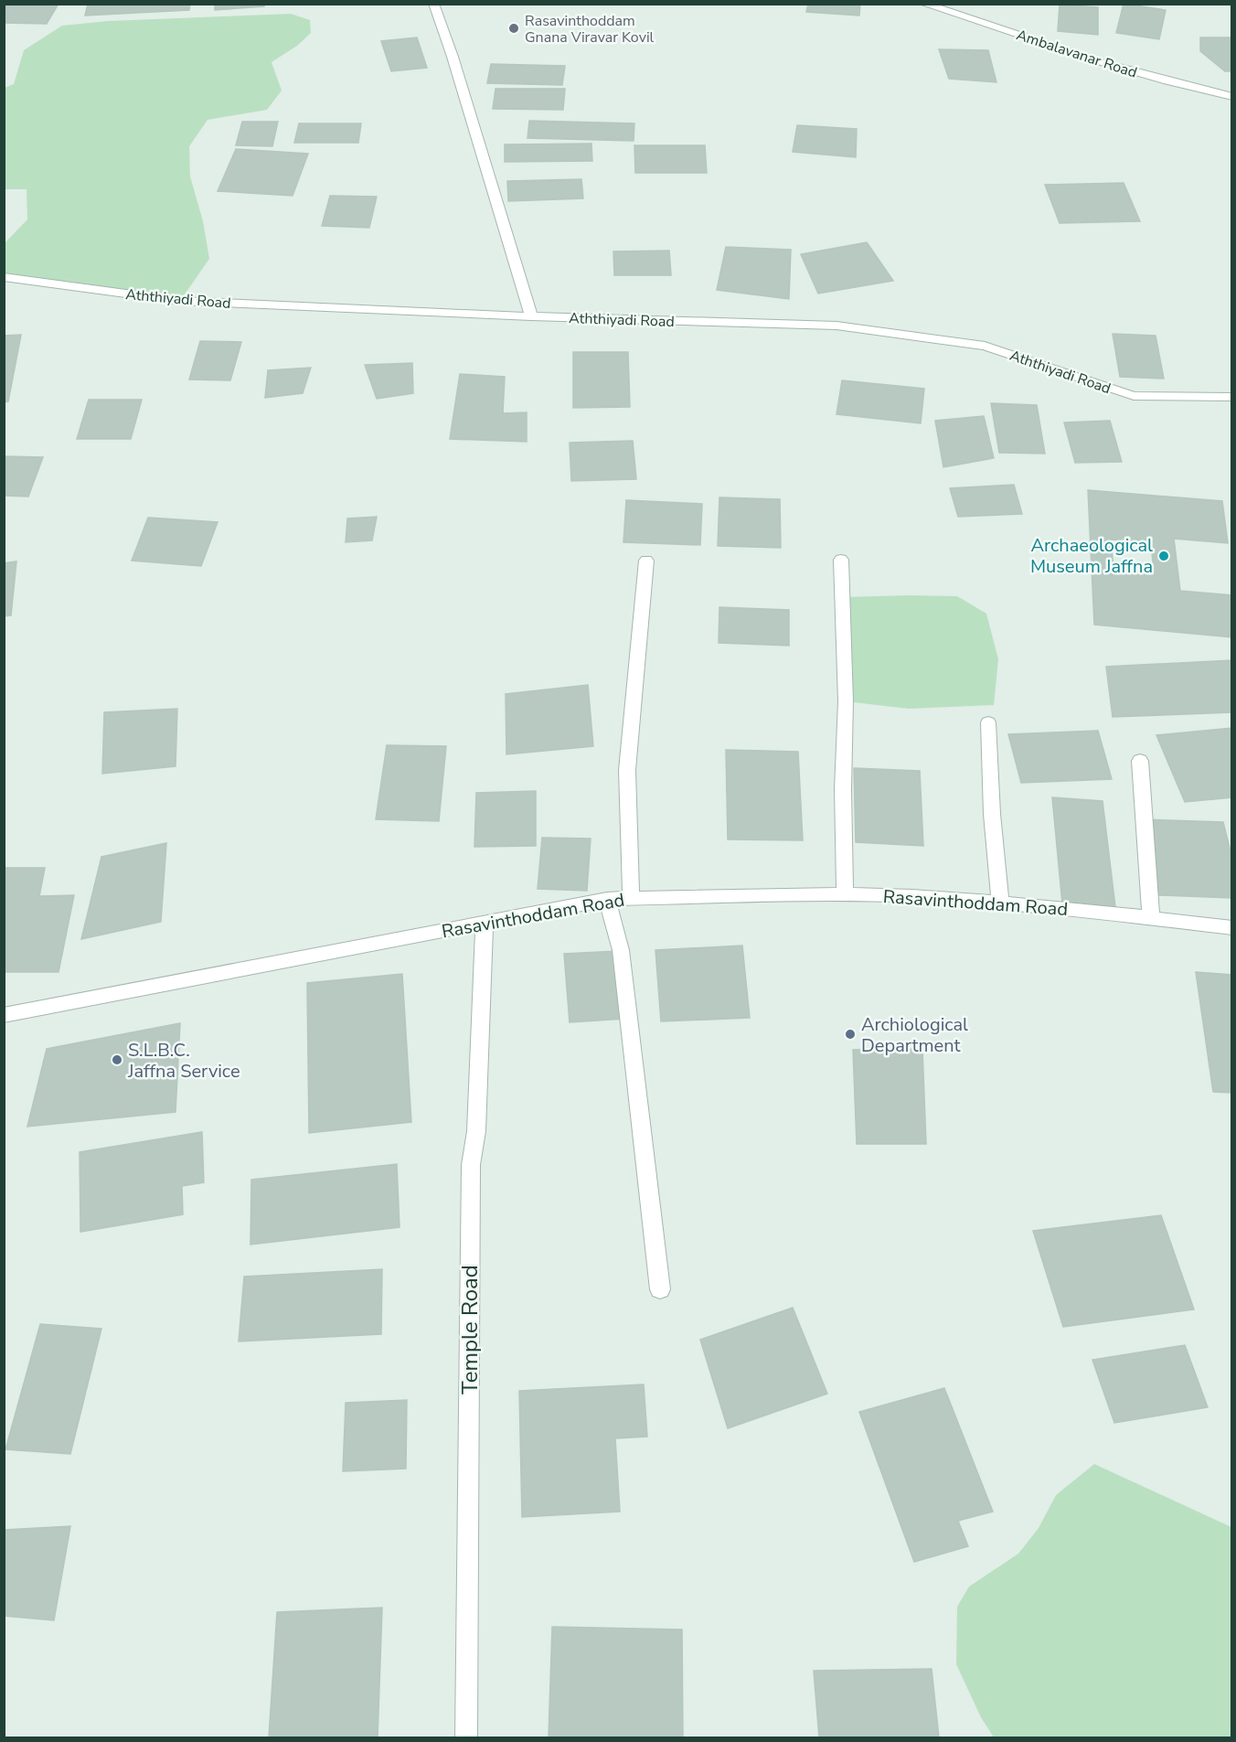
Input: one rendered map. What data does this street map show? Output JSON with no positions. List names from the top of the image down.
{
  "streets": {
    "street": [
      "Ambalavanar Road",
      "Aththiyadi Road",
      "Rasavinthoddam Road",
      "Temple Road"
    ]
  },
  "crossings": [
    ["Rasavinthoddam Road", "Temple Road"]
  ],
  "places": [
    "Rasavinthoddam Gnana Viravar Kovil",
    "Archaeological Museum Jaffna",
    "Archiological Department",
    "S.L.B.C. Jaffna Service"
  ]
}
